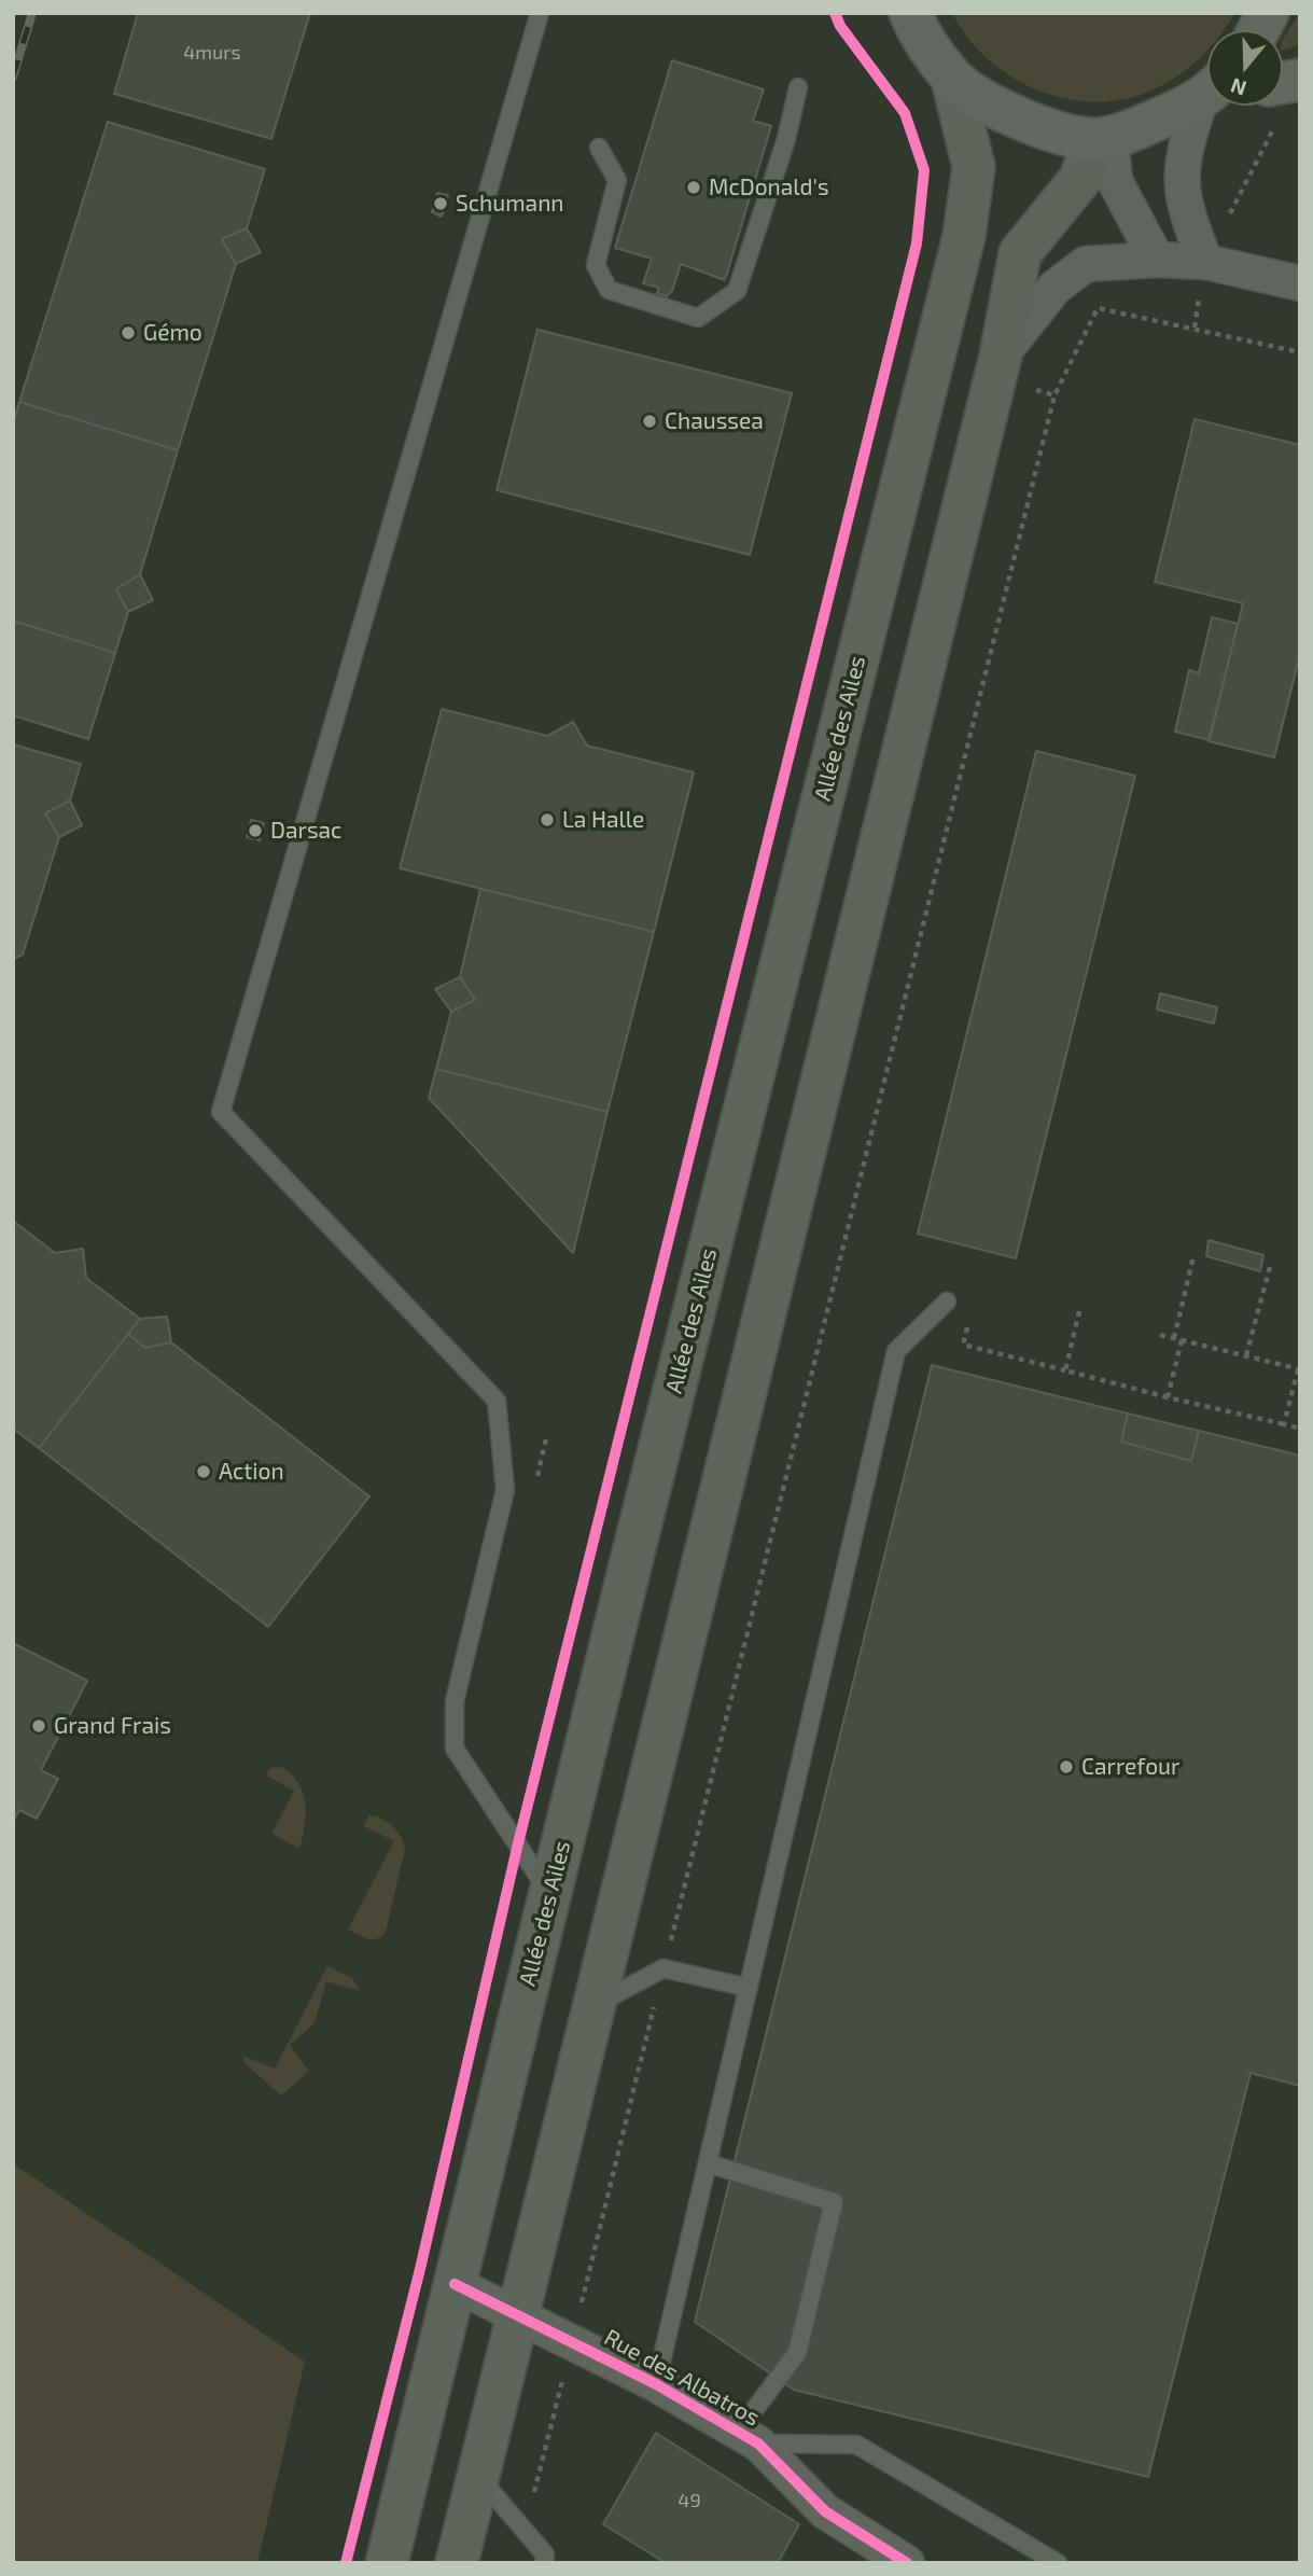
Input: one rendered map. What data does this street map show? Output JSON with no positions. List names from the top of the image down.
{
  "streets": {
    "main road": ["Allée des Ailes"],
    "street": ["Rue des Albatros"]
  },
  "crossings": [
    ["Allée des Ailes", "Rue des Albatros"]
  ],
  "places": [
    "McDonald's",
    "Schumann",
    "Gémo",
    "Chaussea",
    "La Halle",
    "Darsac",
    "Action",
    "Grand Frais",
    "Carrefour"
  ],
  "house_numbers": ["4murs", "49"],
  "north": "bottom"
}
